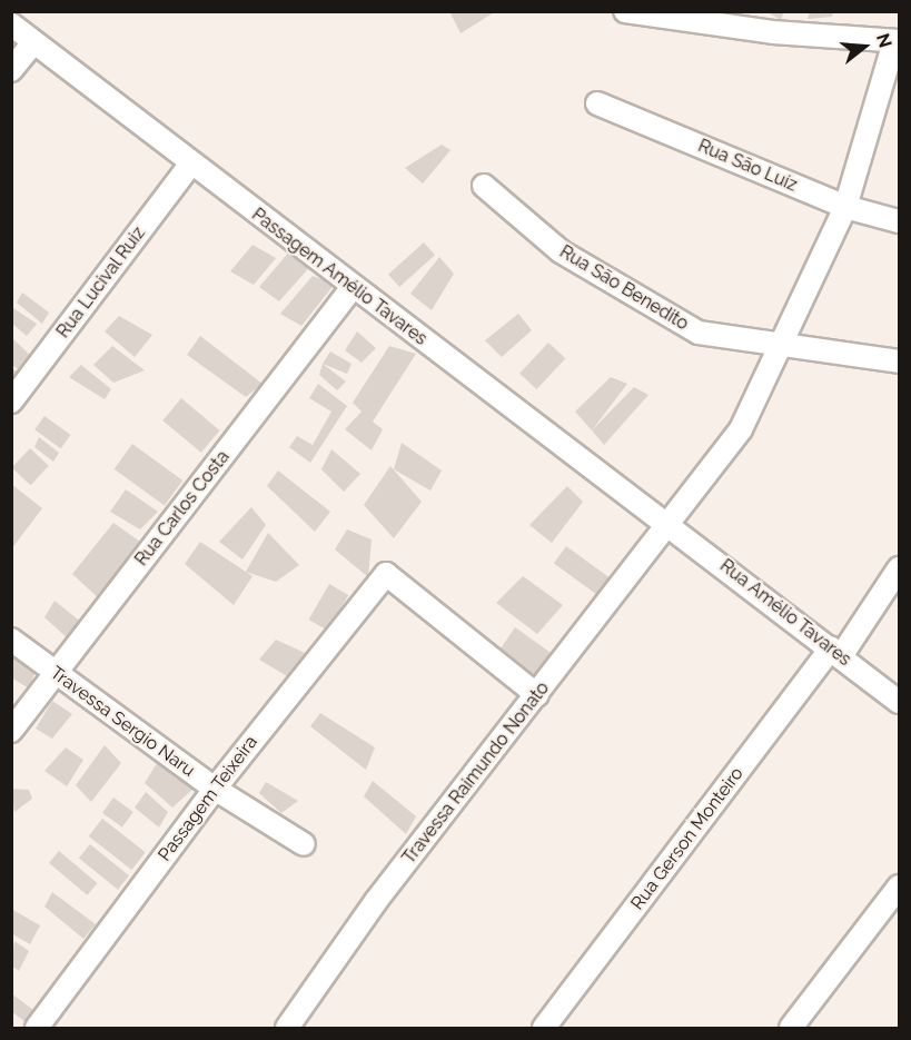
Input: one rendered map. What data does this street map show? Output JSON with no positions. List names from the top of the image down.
{
  "streets": {
    "street": [
      "Rua São Luíz",
      "Passagem Amélio Tavares",
      "Rua Lucival Ruiz",
      "Rua São Benedito",
      "Rua Carlos Costa",
      "Rua Amélio Tavares",
      "Travessa Sergio Naru",
      "Travessa Raimundo Nonato",
      "Passagem Teixeira",
      "Rua Gerson Monteiro"
    ]
  },
  "crossings": [
    ["Rua São Luíz", "Travessa Raimundo Nonato"],
    ["Passagem Amélio Tavares", "Rua Lucival Ruiz"],
    ["Passagem Amélio Tavares", "Rua Carlos Costa"],
    ["Passagem Amélio Tavares", "Rua Amélio Tavares"],
    ["Passagem Amélio Tavares", "Travessa Raimundo Nonato"],
    ["Rua São Benedito", "Travessa Raimundo Nonato"],
    ["Rua Carlos Costa", "Travessa Sergio Naru"],
    ["Rua Amélio Tavares", "Travessa Raimundo Nonato"],
    ["Rua Amélio Tavares", "Rua Gerson Monteiro"],
    ["Travessa Sergio Naru", "Passagem Teixeira"],
    ["Travessa Raimundo Nonato", "Passagem Teixeira"]
  ],
  "north": "right"
}
